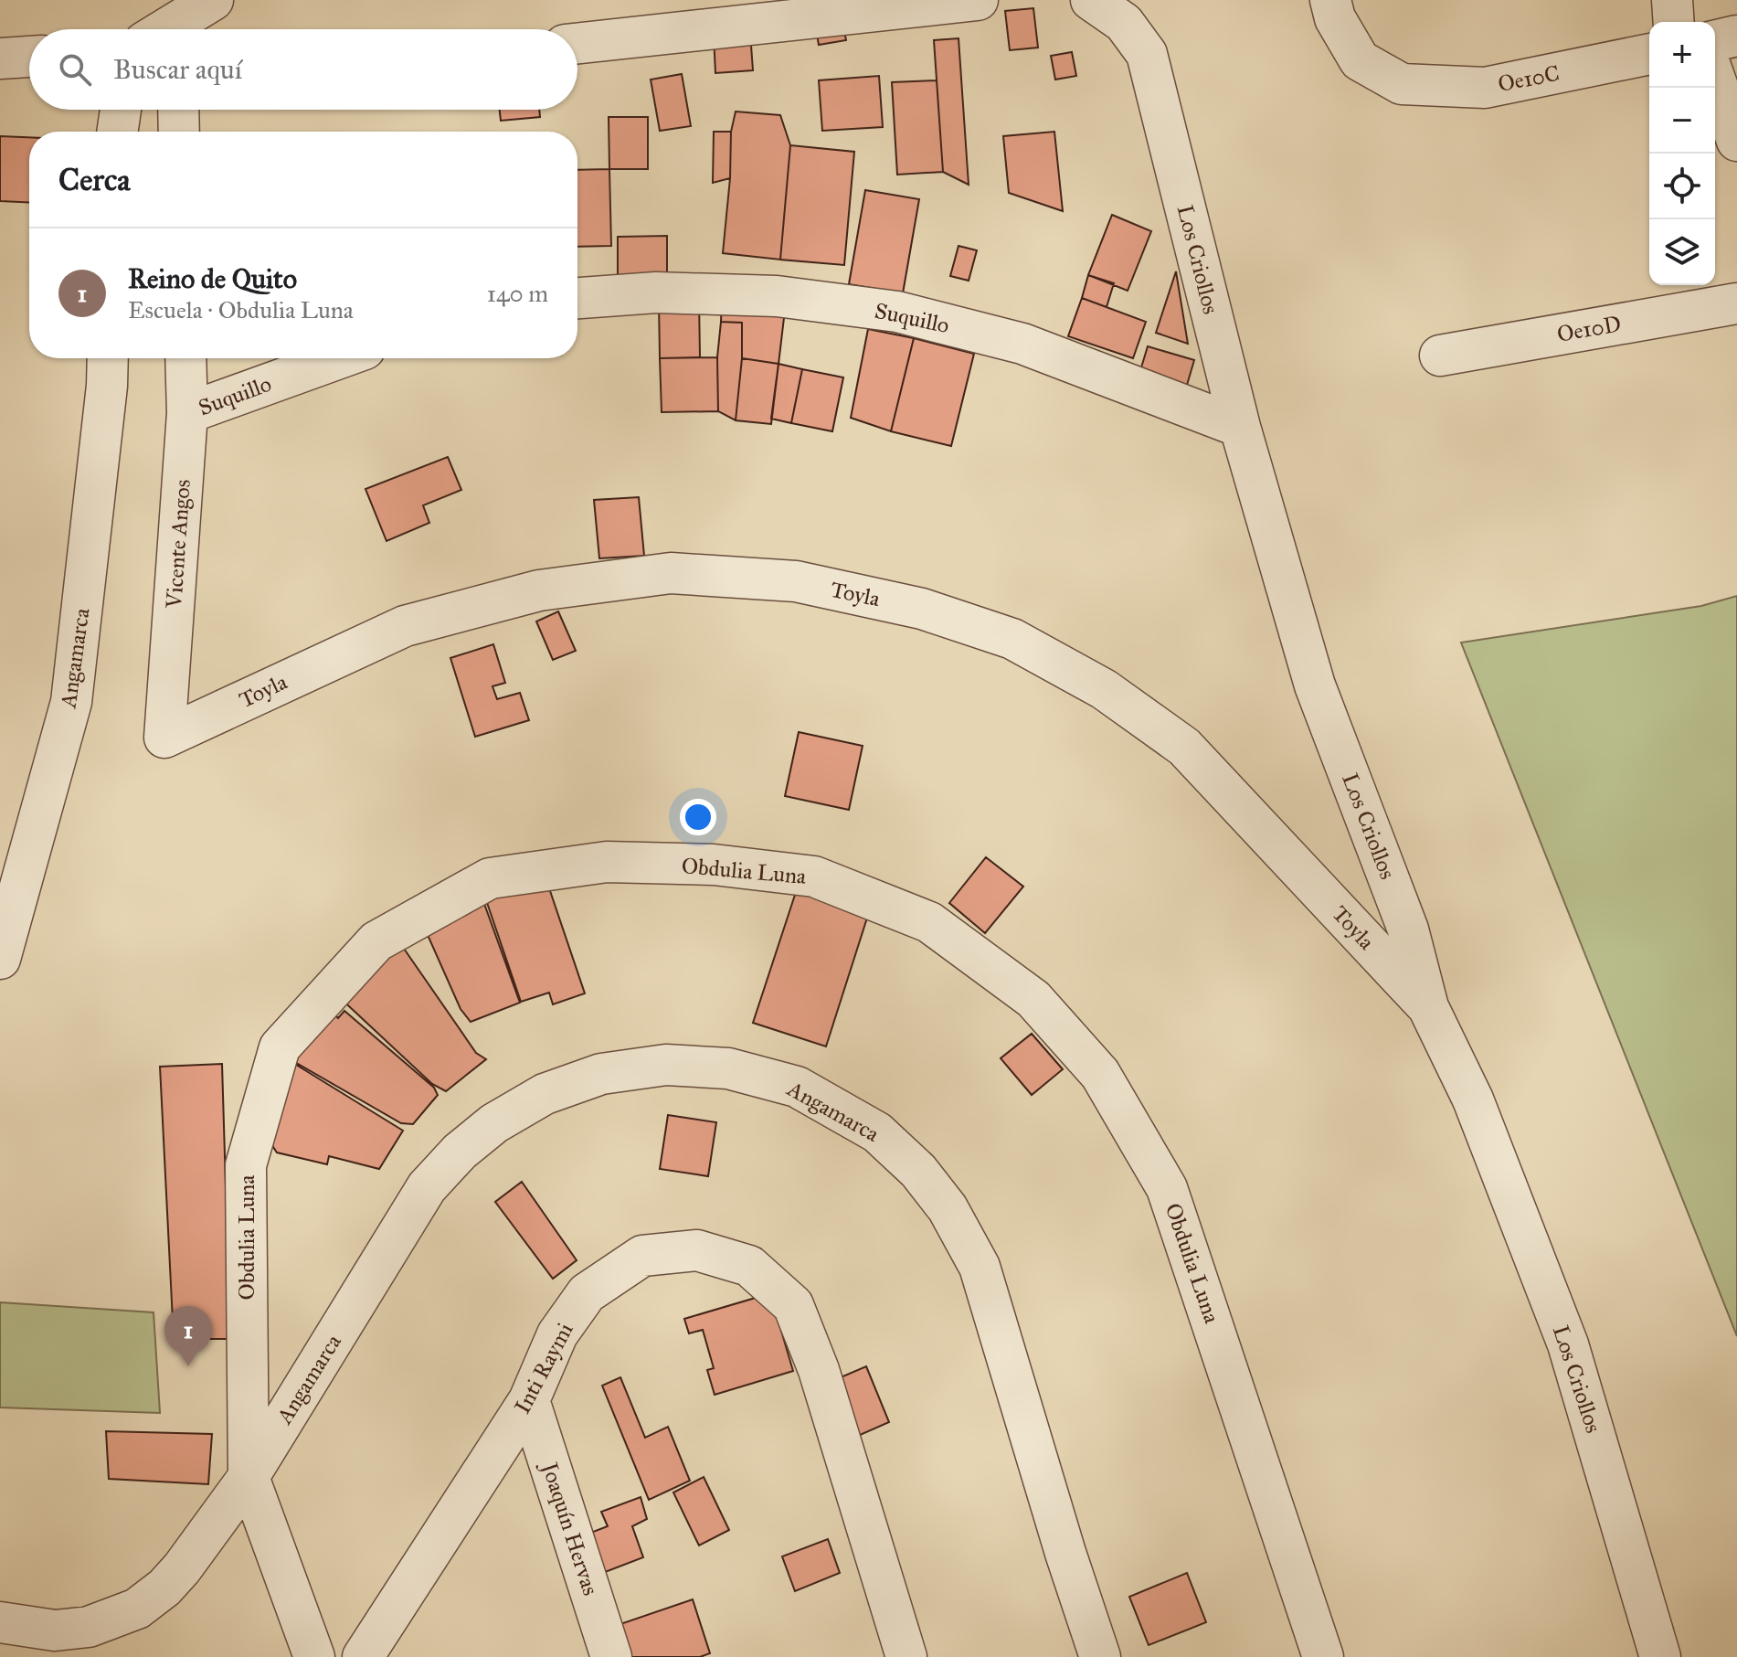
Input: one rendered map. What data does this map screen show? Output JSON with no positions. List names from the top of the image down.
{
  "streets": {
    "street": [
      "Oe10C",
      "Los Criollos",
      "Suquillo",
      "Oe10D",
      "Vicente Angos",
      "Toyla",
      "Angamarca",
      "Obdulia Luna",
      "Inti Raymi",
      "Joaquín Hervas"
    ]
  },
  "crossings": [
    ["Los Criollos", "Suquillo"],
    ["Los Criollos", "Toyla"],
    ["Suquillo", "Vicente Angos"],
    ["Vicente Angos", "Toyla"],
    ["Angamarca", "Obdulia Luna"],
    ["Inti Raymi", "Joaquín Hervas"]
  ],
  "page": {
    "map_buttons": ["+", "−"],
    "search": "Buscar aquí",
    "heading": "Cerca",
    "list": [
      {
        "mark": "1",
        "name": "Reino de Quito",
        "note": "Escuela · Obdulia Luna",
        "value": "140 m"
      }
    ],
    "pins": "1"
  }
}
